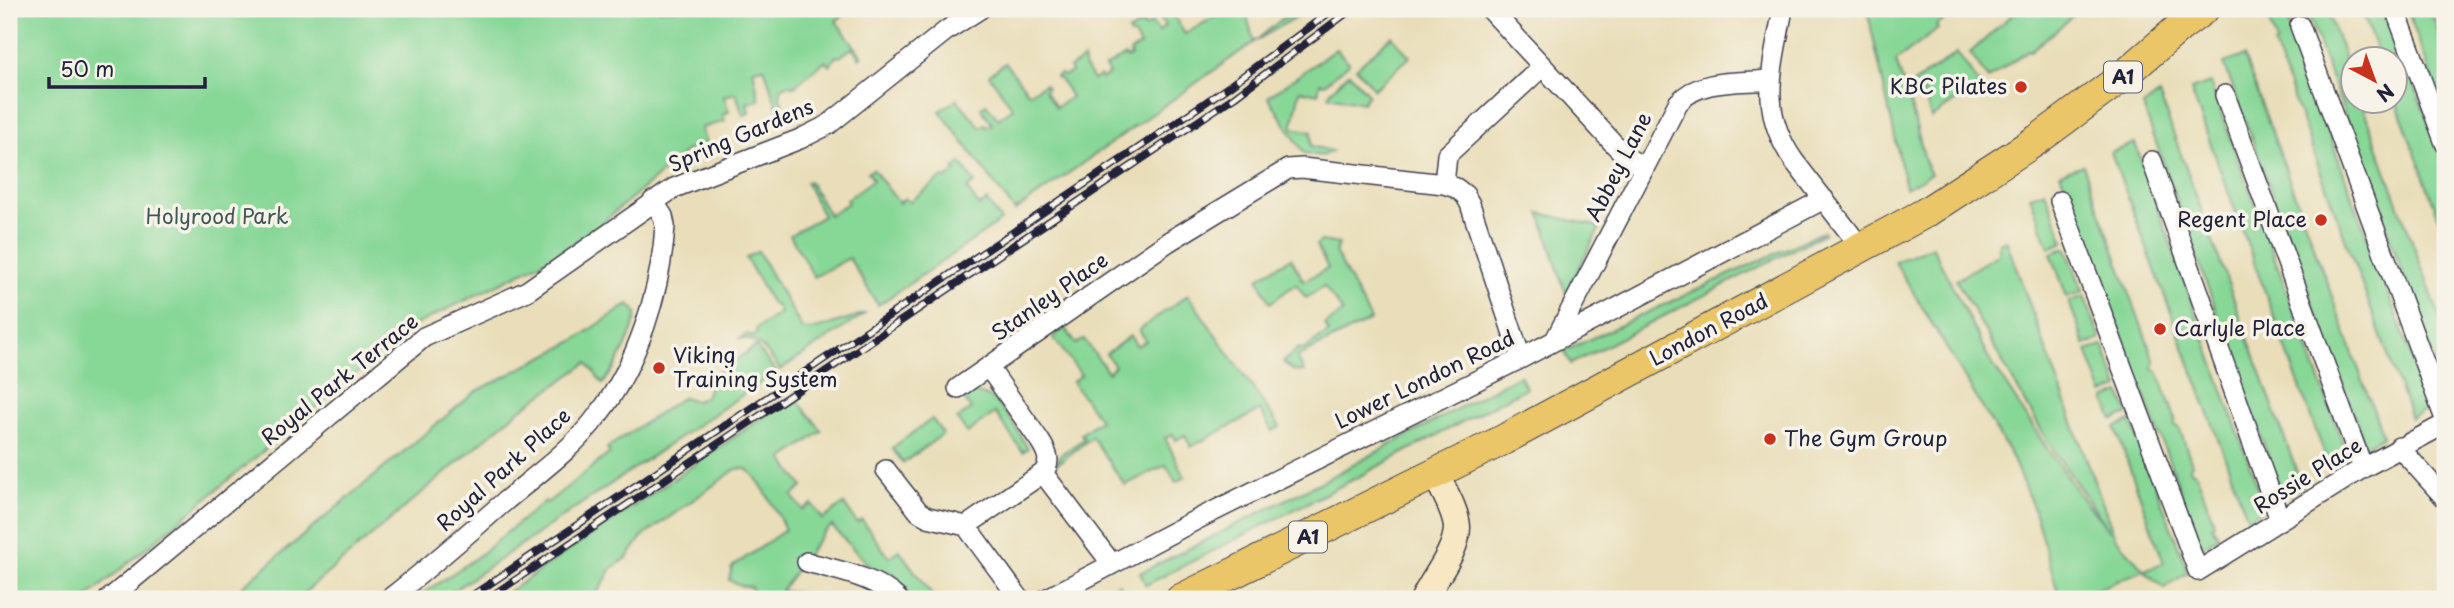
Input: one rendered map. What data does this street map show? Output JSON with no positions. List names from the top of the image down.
{
  "streets": {
    "main road": ["A1", "London Road"],
    "street": [
      "Spring Gardens",
      "Abbey Lane",
      "Stanley Place",
      "Royal Park Terrace",
      "Lower London Road",
      "Royal Park Place",
      "Rossie Place"
    ]
  },
  "crossings": [
    ["Spring Gardens", "Royal Park Terrace"],
    ["Spring Gardens", "Royal Park Place"],
    ["Abbey Lane", "Lower London Road"],
    ["Royal Park Terrace", "Royal Park Place"]
  ],
  "parks": ["Holyrood Park"],
  "places": [
    "KBC Pilates",
    "Regent Place",
    "Carlyle Place",
    "Viking Training System",
    "The Gym Group"
  ],
  "scale_bar": "50 m",
  "north": "bottom right"
}
